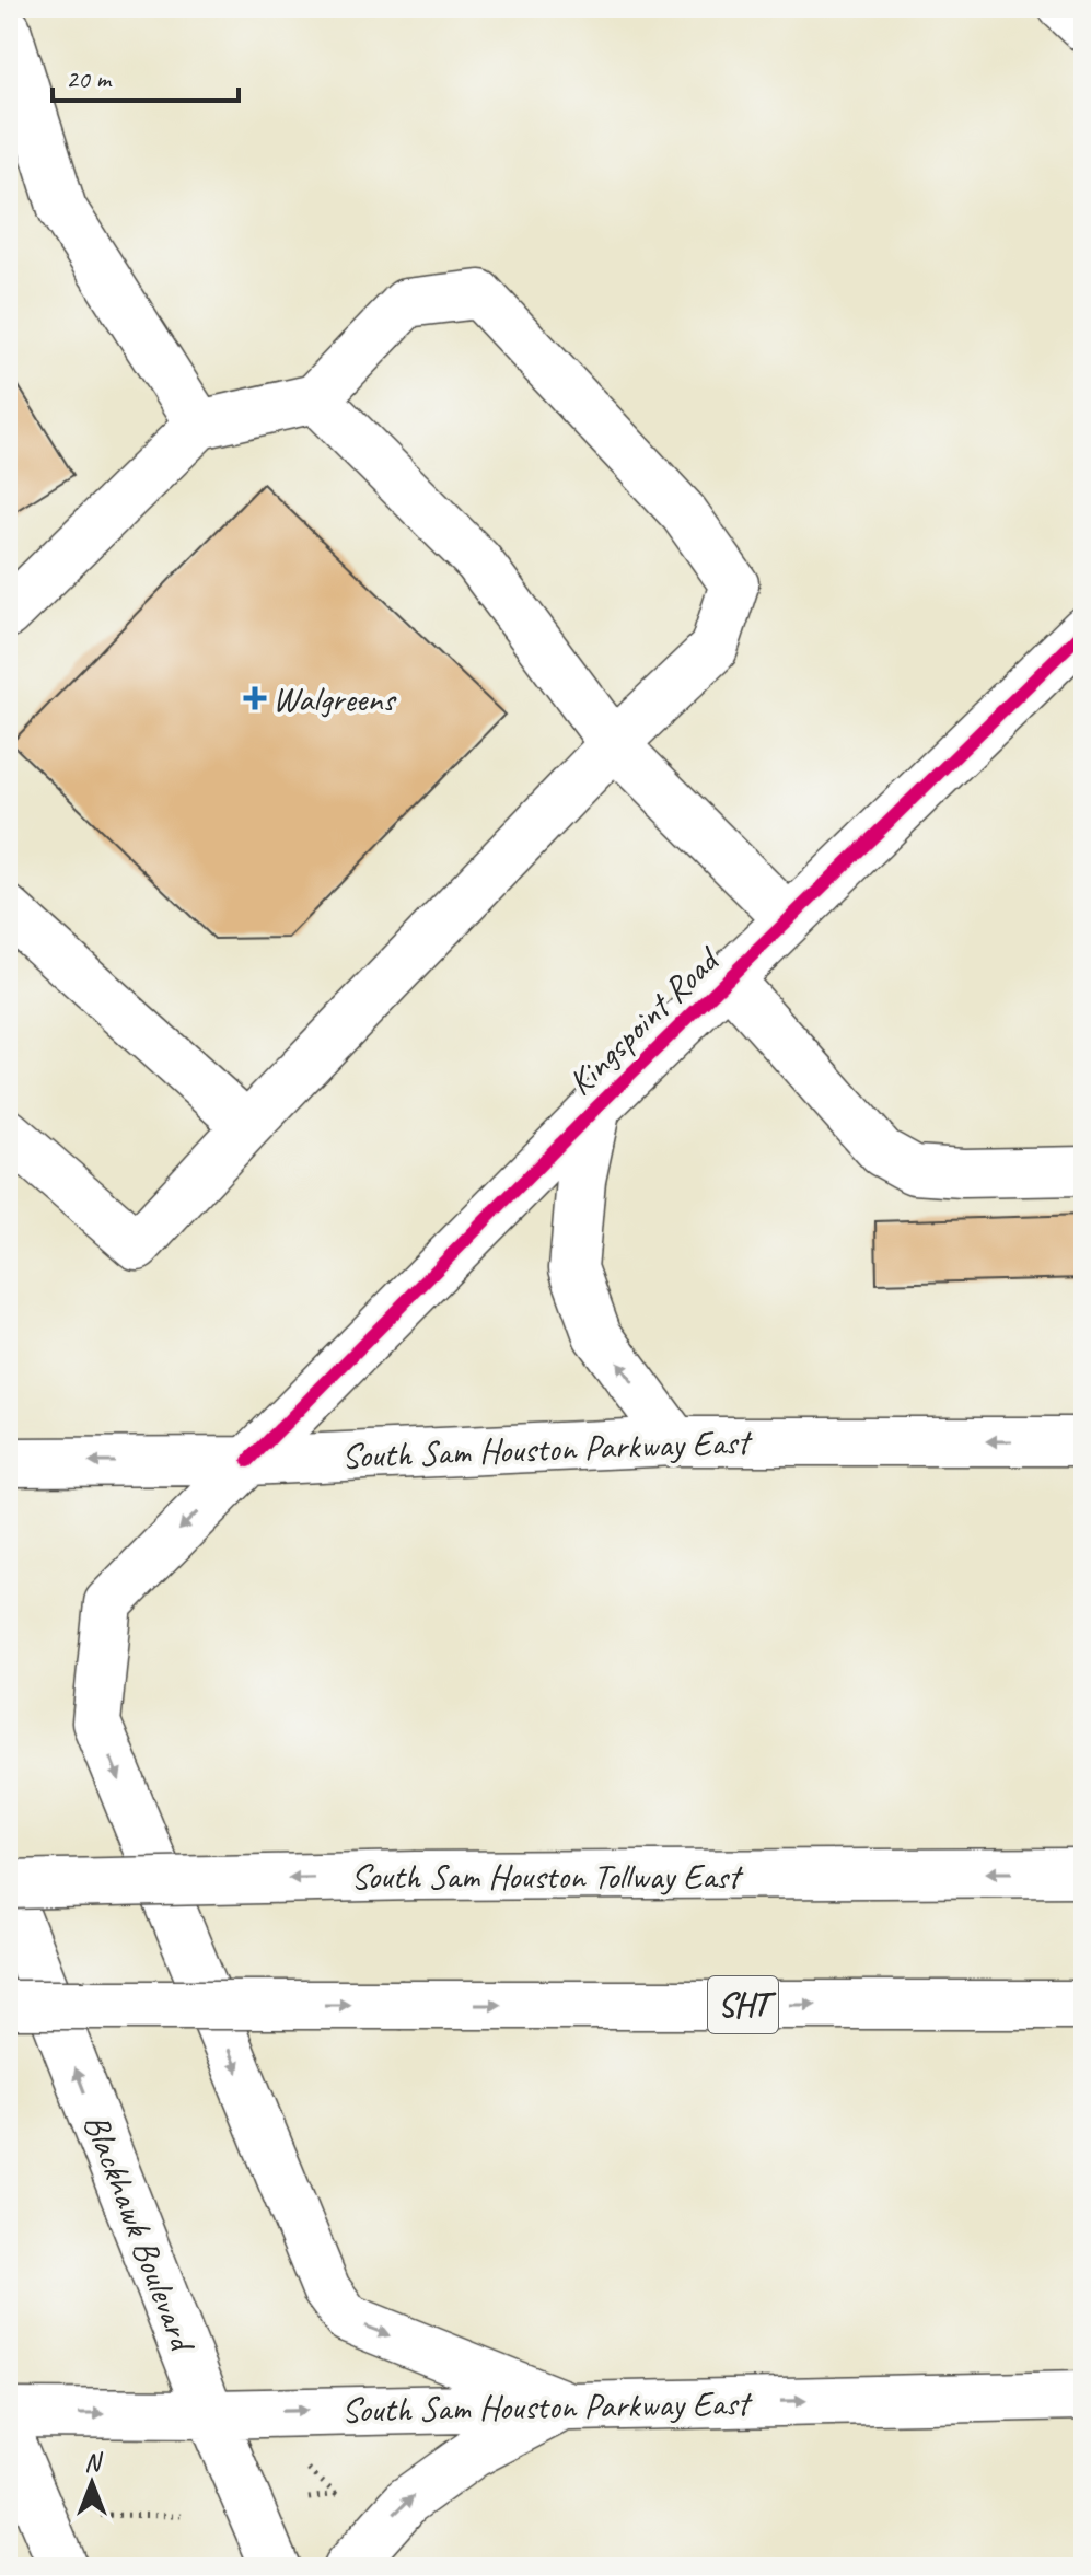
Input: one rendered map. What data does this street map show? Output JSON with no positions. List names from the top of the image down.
{
  "streets": {
    "main road": [
      "Kingspoint Road",
      "South Sam Houston Parkway East",
      "South Sam Houston Tollway East",
      "SHT",
      "Blackhawk Boulevard"
    ]
  },
  "crossings": [
    ["Kingspoint Road", "South Sam Houston Parkway East"],
    ["South Sam Houston Parkway East", "Blackhawk Boulevard"]
  ],
  "one_way": ["Kingspoint Road", "Blackhawk Boulevard"],
  "places": {
    "health": ["Walgreens"]
  },
  "scale_bar": "20 m",
  "north": "top"
}
